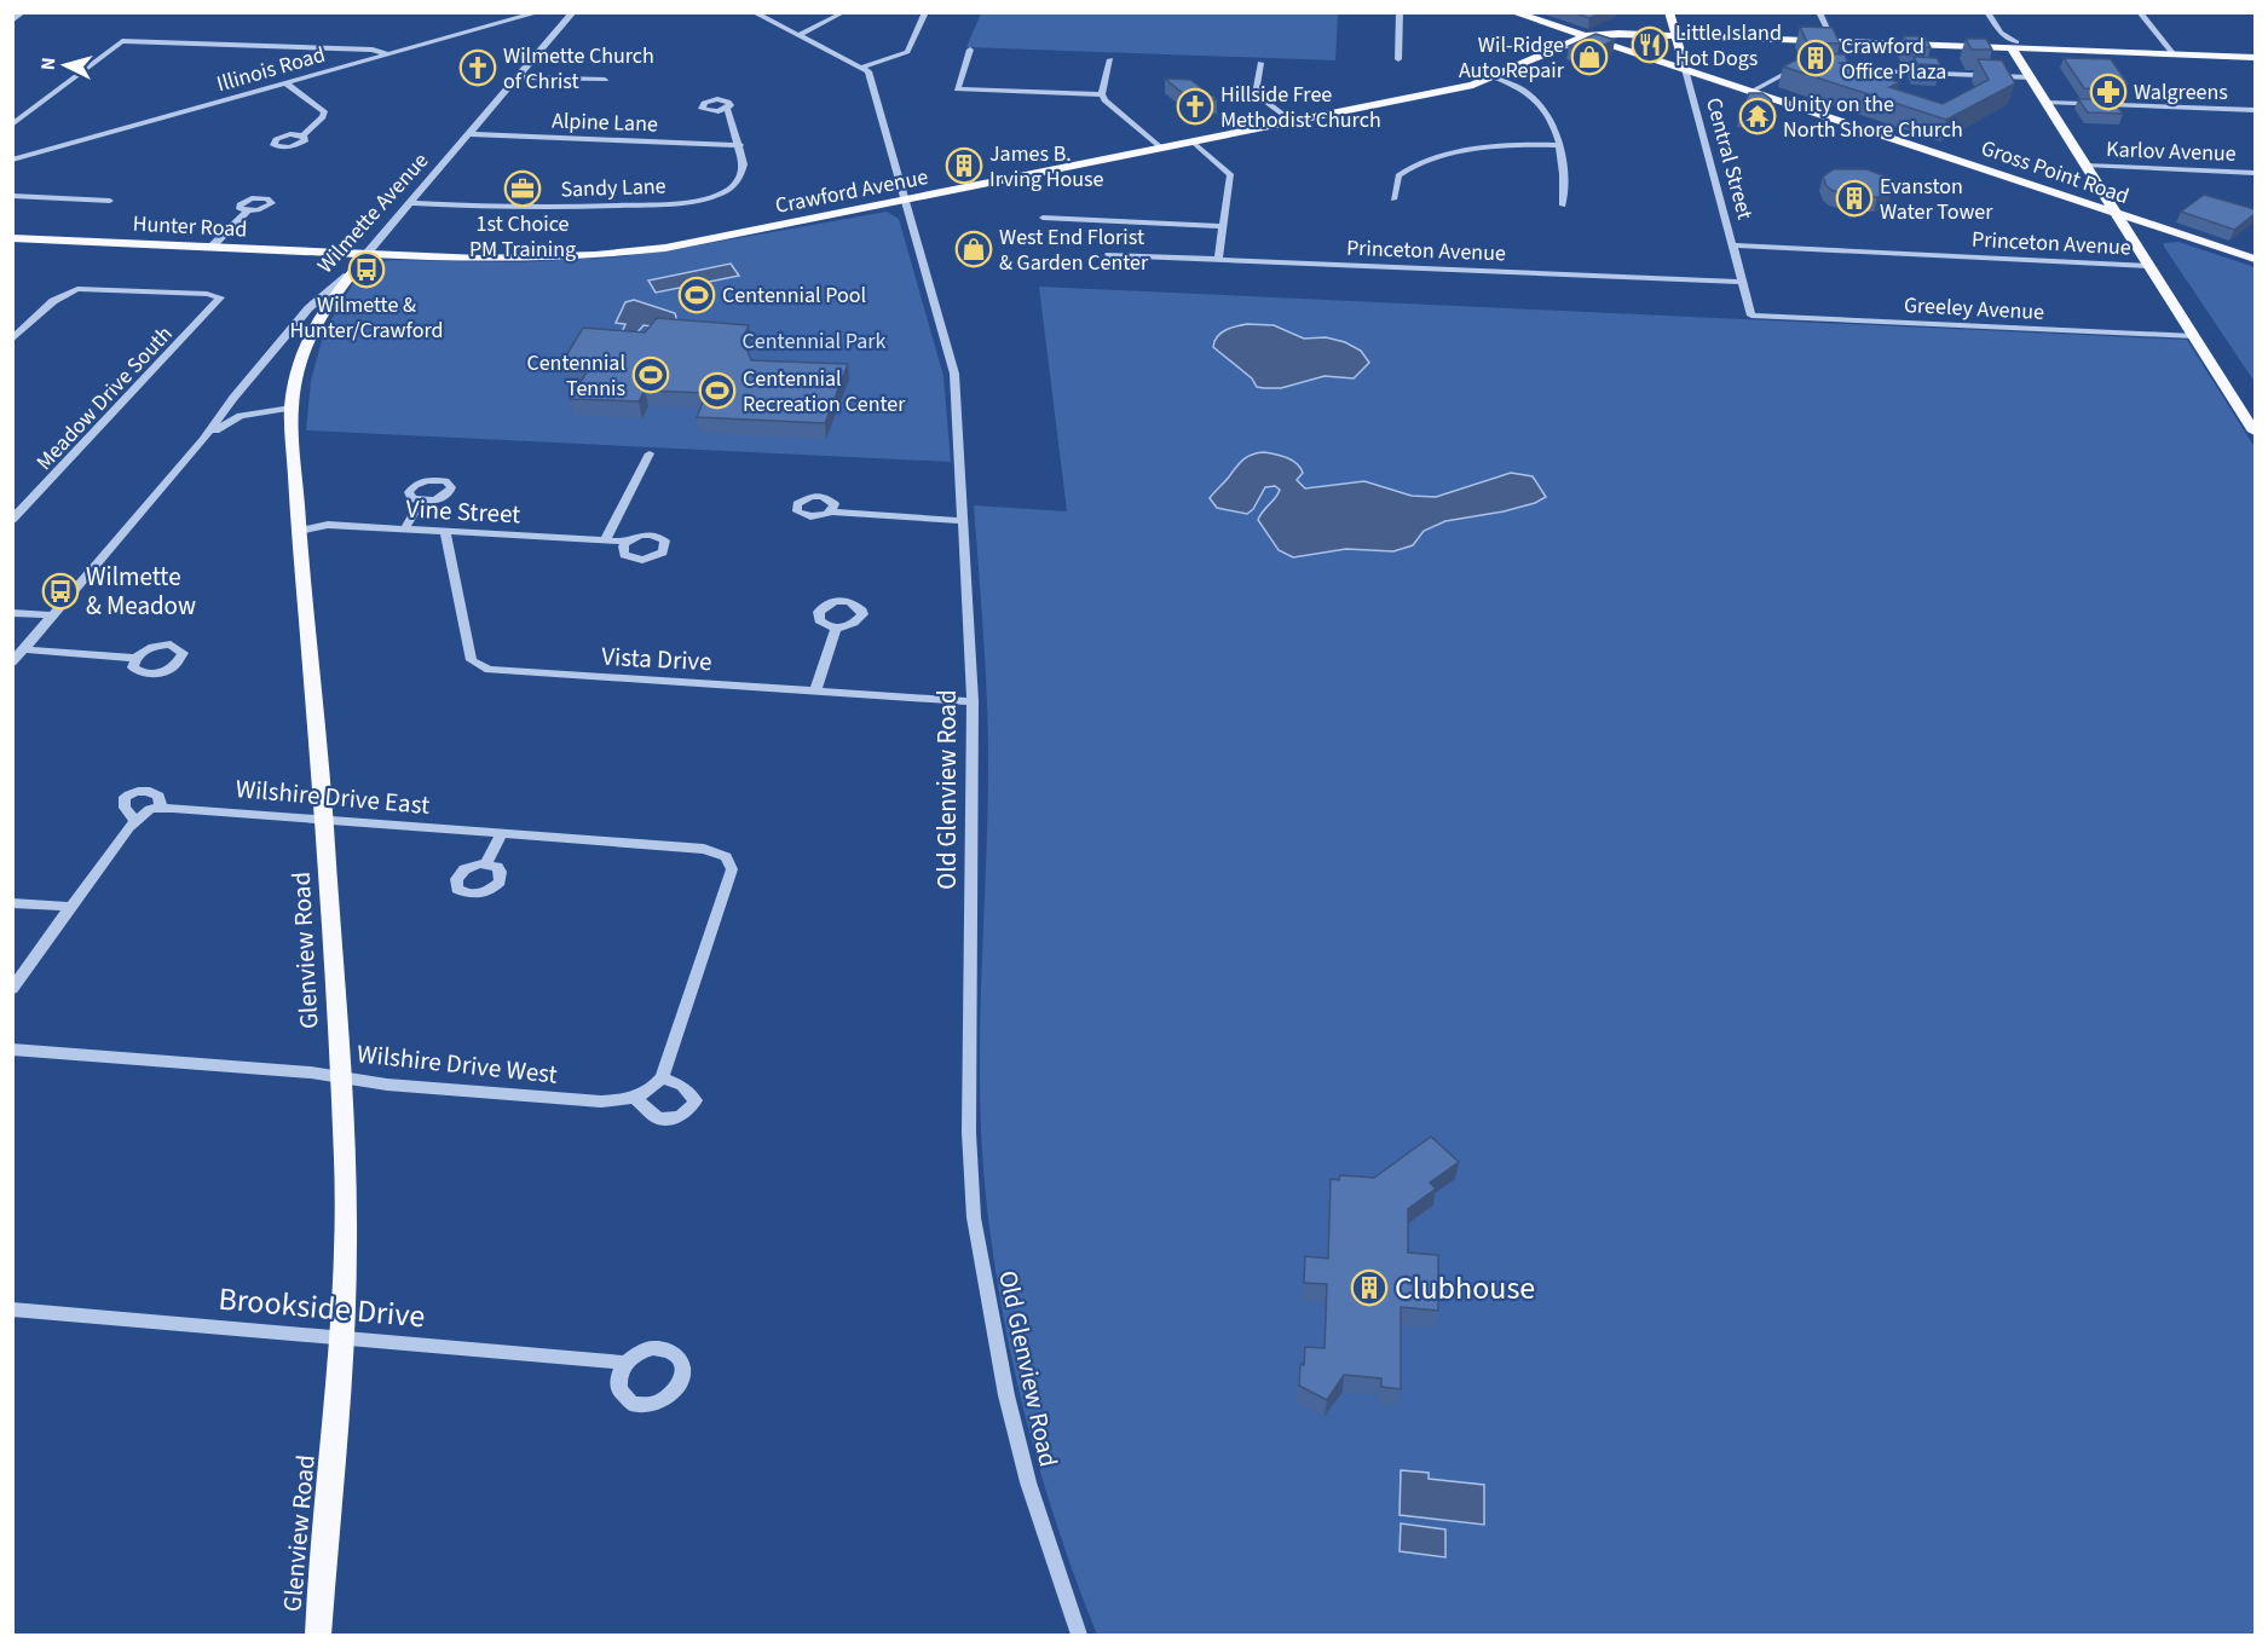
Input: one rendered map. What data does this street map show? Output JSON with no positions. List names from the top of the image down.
{
  "streets": {
    "main road": [
      "Central Street",
      "Gross Point Road",
      "Crawford Avenue",
      "Wilmette Avenue",
      "Hunter Road",
      "Glenview Road"
    ],
    "street": [
      "Illinois Road",
      "Alpine Lane",
      "Karlov Avenue",
      "Sandy Lane",
      "Princeton Avenue",
      "Greeley Avenue",
      "Meadow Drive South",
      "Vine Street",
      "Vista Drive",
      "Old Glenview Road",
      "Wilshire Drive East",
      "Wilshire Drive West",
      "Brookside Drive"
    ]
  },
  "crossings": [
    ["Alpine Lane", "Sandy Lane"],
    ["Alpine Lane", "Wilmette Avenue"],
    ["Central Street", "Gross Point Road"],
    ["Central Street", "Crawford Avenue"],
    ["Central Street", "Princeton Avenue"],
    ["Central Street", "Greeley Avenue"],
    ["Gross Point Road", "Crawford Avenue"],
    ["Sandy Lane", "Wilmette Avenue"],
    ["Crawford Avenue", "Wilmette Avenue"],
    ["Crawford Avenue", "Hunter Road"],
    ["Crawford Avenue", "Old Glenview Road"],
    ["Wilmette Avenue", "Hunter Road"],
    ["Wilmette Avenue", "Glenview Road"],
    ["Vine Street", "Vista Drive"],
    ["Vine Street", "Glenview Road"],
    ["Vista Drive", "Old Glenview Road"],
    ["Wilshire Drive East", "Glenview Road"],
    ["Glenview Road", "Wilshire Drive West"],
    ["Glenview Road", "Brookside Drive"]
  ],
  "parks": ["Centennial Park"],
  "places": {
    "restaurant": ["Little Island Hot Dogs"],
    "shop": ["Wil-Ridge Auto Repair", "West End Florist & Garden Center"],
    "building": [
      "Crawford Office Plaza",
      "James B. Irving House",
      "Evanston Water Tower",
      "Clubhouse"
    ],
    "church": ["Wilmette Church of Christ", "Hillside Free Methodist Church"],
    "pharmacy": ["Walgreens"],
    "temple": ["Unity on the North Shore Church"],
    "office": ["1st Choice PM Training"],
    "bus stop": ["Wilmette & Hunter/Crawford", "Wilmette & Meadow"],
    "sports": ["Centennial Pool", "Centennial Tennis", "Centennial Recreation Center"]
  },
  "north": "left"
}
